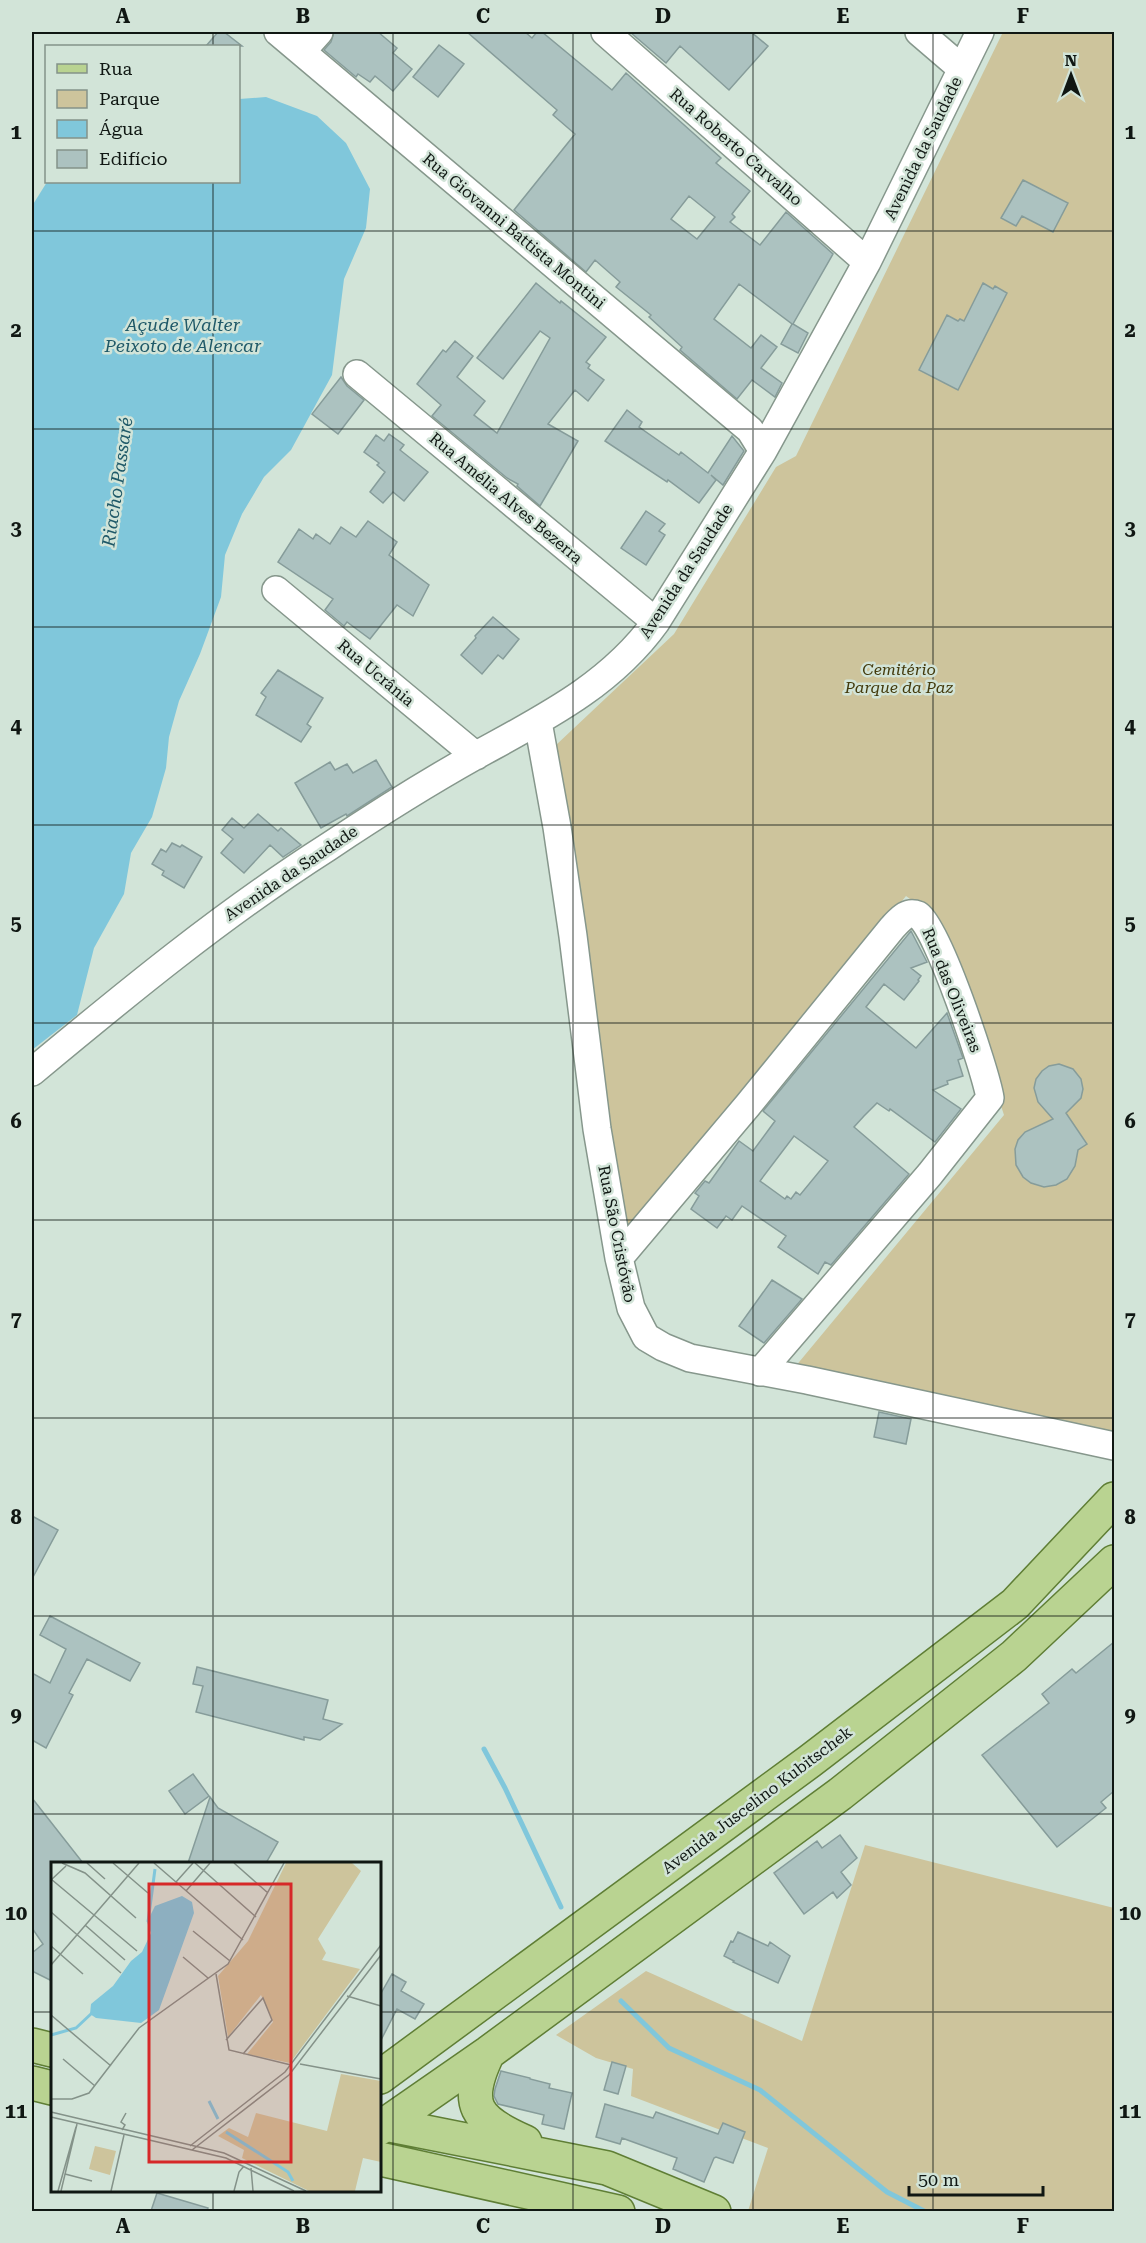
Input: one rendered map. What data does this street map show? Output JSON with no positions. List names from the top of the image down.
{
  "streets": {
    "main road": ["Avenida Juscelino Kubitschek"],
    "street": [
      "Rua Roberto Carvalho",
      "Avenida da Saudade",
      "Rua Giovanni Battista Montini",
      "Rua Amélia Alves Bezerra",
      "Rua Ucrânia",
      "Rua das Oliveiras",
      "Rua São Cristóvão"
    ]
  },
  "crossings": [
    ["Rua Roberto Carvalho", "Avenida da Saudade"],
    ["Avenida da Saudade", "Rua Giovanni Battista Montini"],
    ["Avenida da Saudade", "Rua Amélia Alves Bezerra"],
    ["Avenida da Saudade", "Rua Ucrânia"],
    ["Avenida da Saudade", "Rua São Cristóvão"],
    ["Rua das Oliveiras", "Rua São Cristóvão"]
  ],
  "water": ["Açude Walter Peixoto de Alencar", "Riacho Passaré"],
  "parks": ["Cemitério Parque da Paz"],
  "legend": [
    "Rua",
    "Parque",
    "Água",
    "Edifício"
  ],
  "scale_bar": "50 m",
  "north": "top",
  "grid": {
    "columns": [
      "A",
      "B",
      "C",
      "D",
      "E",
      "F"
    ],
    "rows": [
      "1",
      "2",
      "3",
      "4",
      "5",
      "6",
      "7",
      "8",
      "9",
      "10",
      "11"
    ]
  }
}
